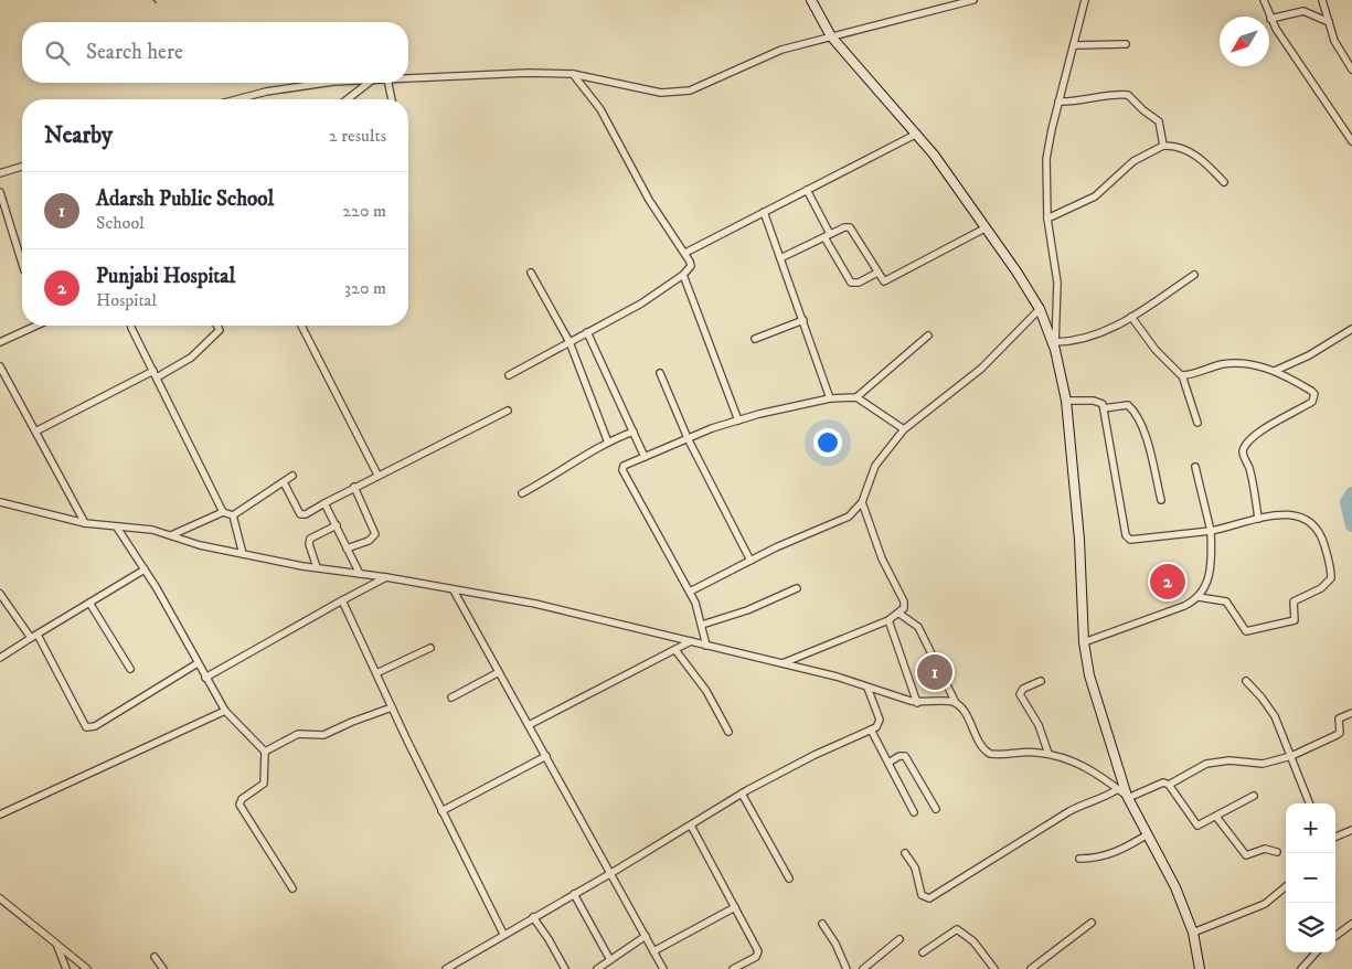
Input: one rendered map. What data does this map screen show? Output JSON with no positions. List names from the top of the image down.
{
  "north": "bottom left",
  "page": {
    "search": "Search here",
    "heading": ["Nearby", "2 results"],
    "list": [
      {
        "mark": "1",
        "name": "Adarsh Public School",
        "note": "School",
        "value": "220 m"
      },
      {
        "mark": "2",
        "name": "Punjabi Hospital",
        "note": "Hospital",
        "value": "320 m"
      }
    ],
    "pins": ["2", "1"],
    "map_buttons": ["+", "−"]
  }
}
